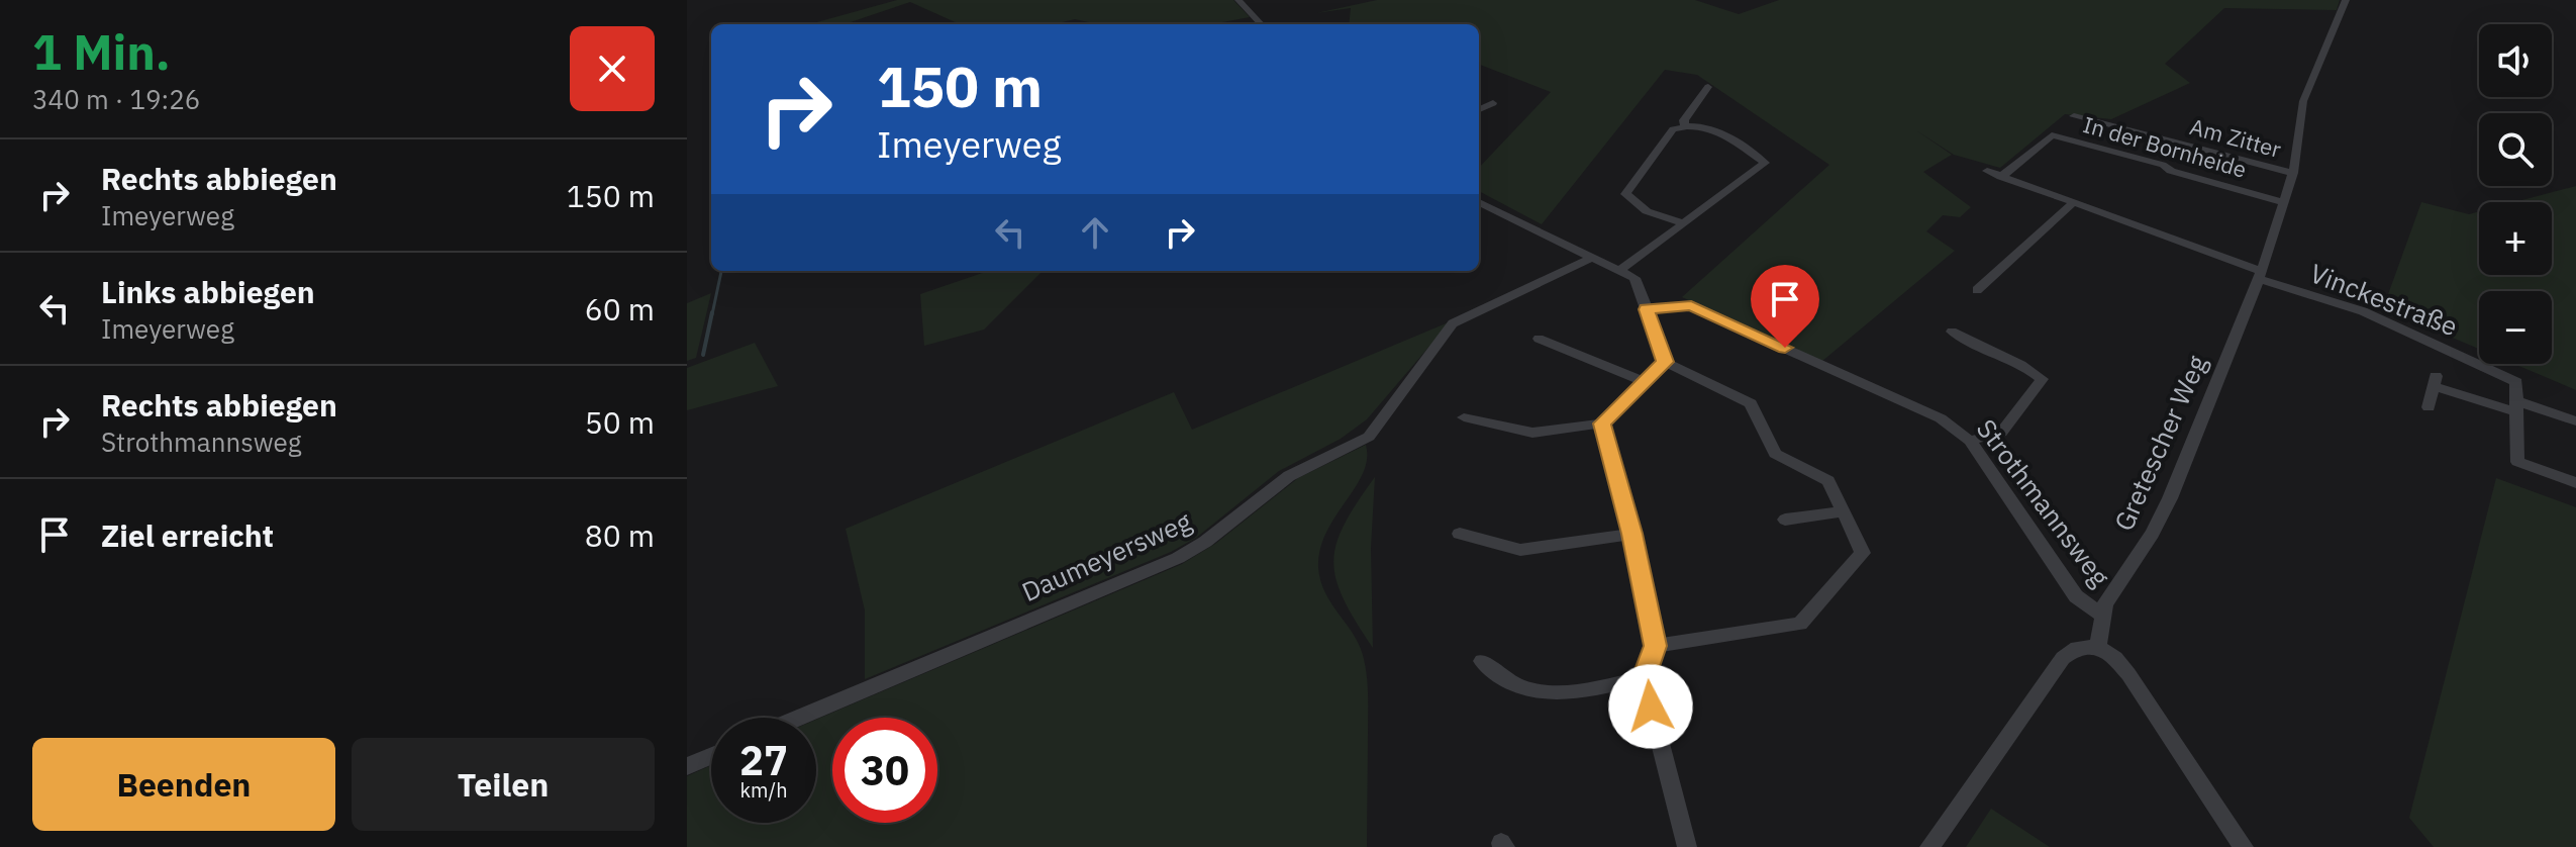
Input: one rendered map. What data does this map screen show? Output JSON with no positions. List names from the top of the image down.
{
  "streets": {
    "street": [
      "Am Zitter",
      "In der Bornheide",
      "Vinckestraße",
      "Gretescher Weg",
      "Strothmannsweg",
      "Daumeyersweg"
    ]
  },
  "crossings": [
    ["Am Zitter", "Gretescher Weg"],
    ["In der Bornheide", "Gretescher Weg"],
    ["Vinckestraße", "Gretescher Weg"],
    ["Gretescher Weg", "Strothmannsweg"]
  ],
  "page": {
    "heading": ["1 Min.", "340 m · 19:26"],
    "map_buttons": ["+", "−"],
    "turn": ["150 m", "Imeyerweg"],
    "list": [
      {
        "name": "Rechts abbiegen",
        "note": "Imeyerweg",
        "value": "150 m"
      },
      {
        "name": "Links abbiegen",
        "note": "Imeyerweg",
        "value": "60 m"
      },
      {
        "name": "Rechts abbiegen",
        "note": "Strothmannsweg",
        "value": "50 m"
      },
      {
        "name": "Ziel erreicht",
        "value": "80 m"
      }
    ],
    "speed": "27 km/h",
    "limit": "30",
    "buttons": ["Beenden", "Teilen"]
  }
}
